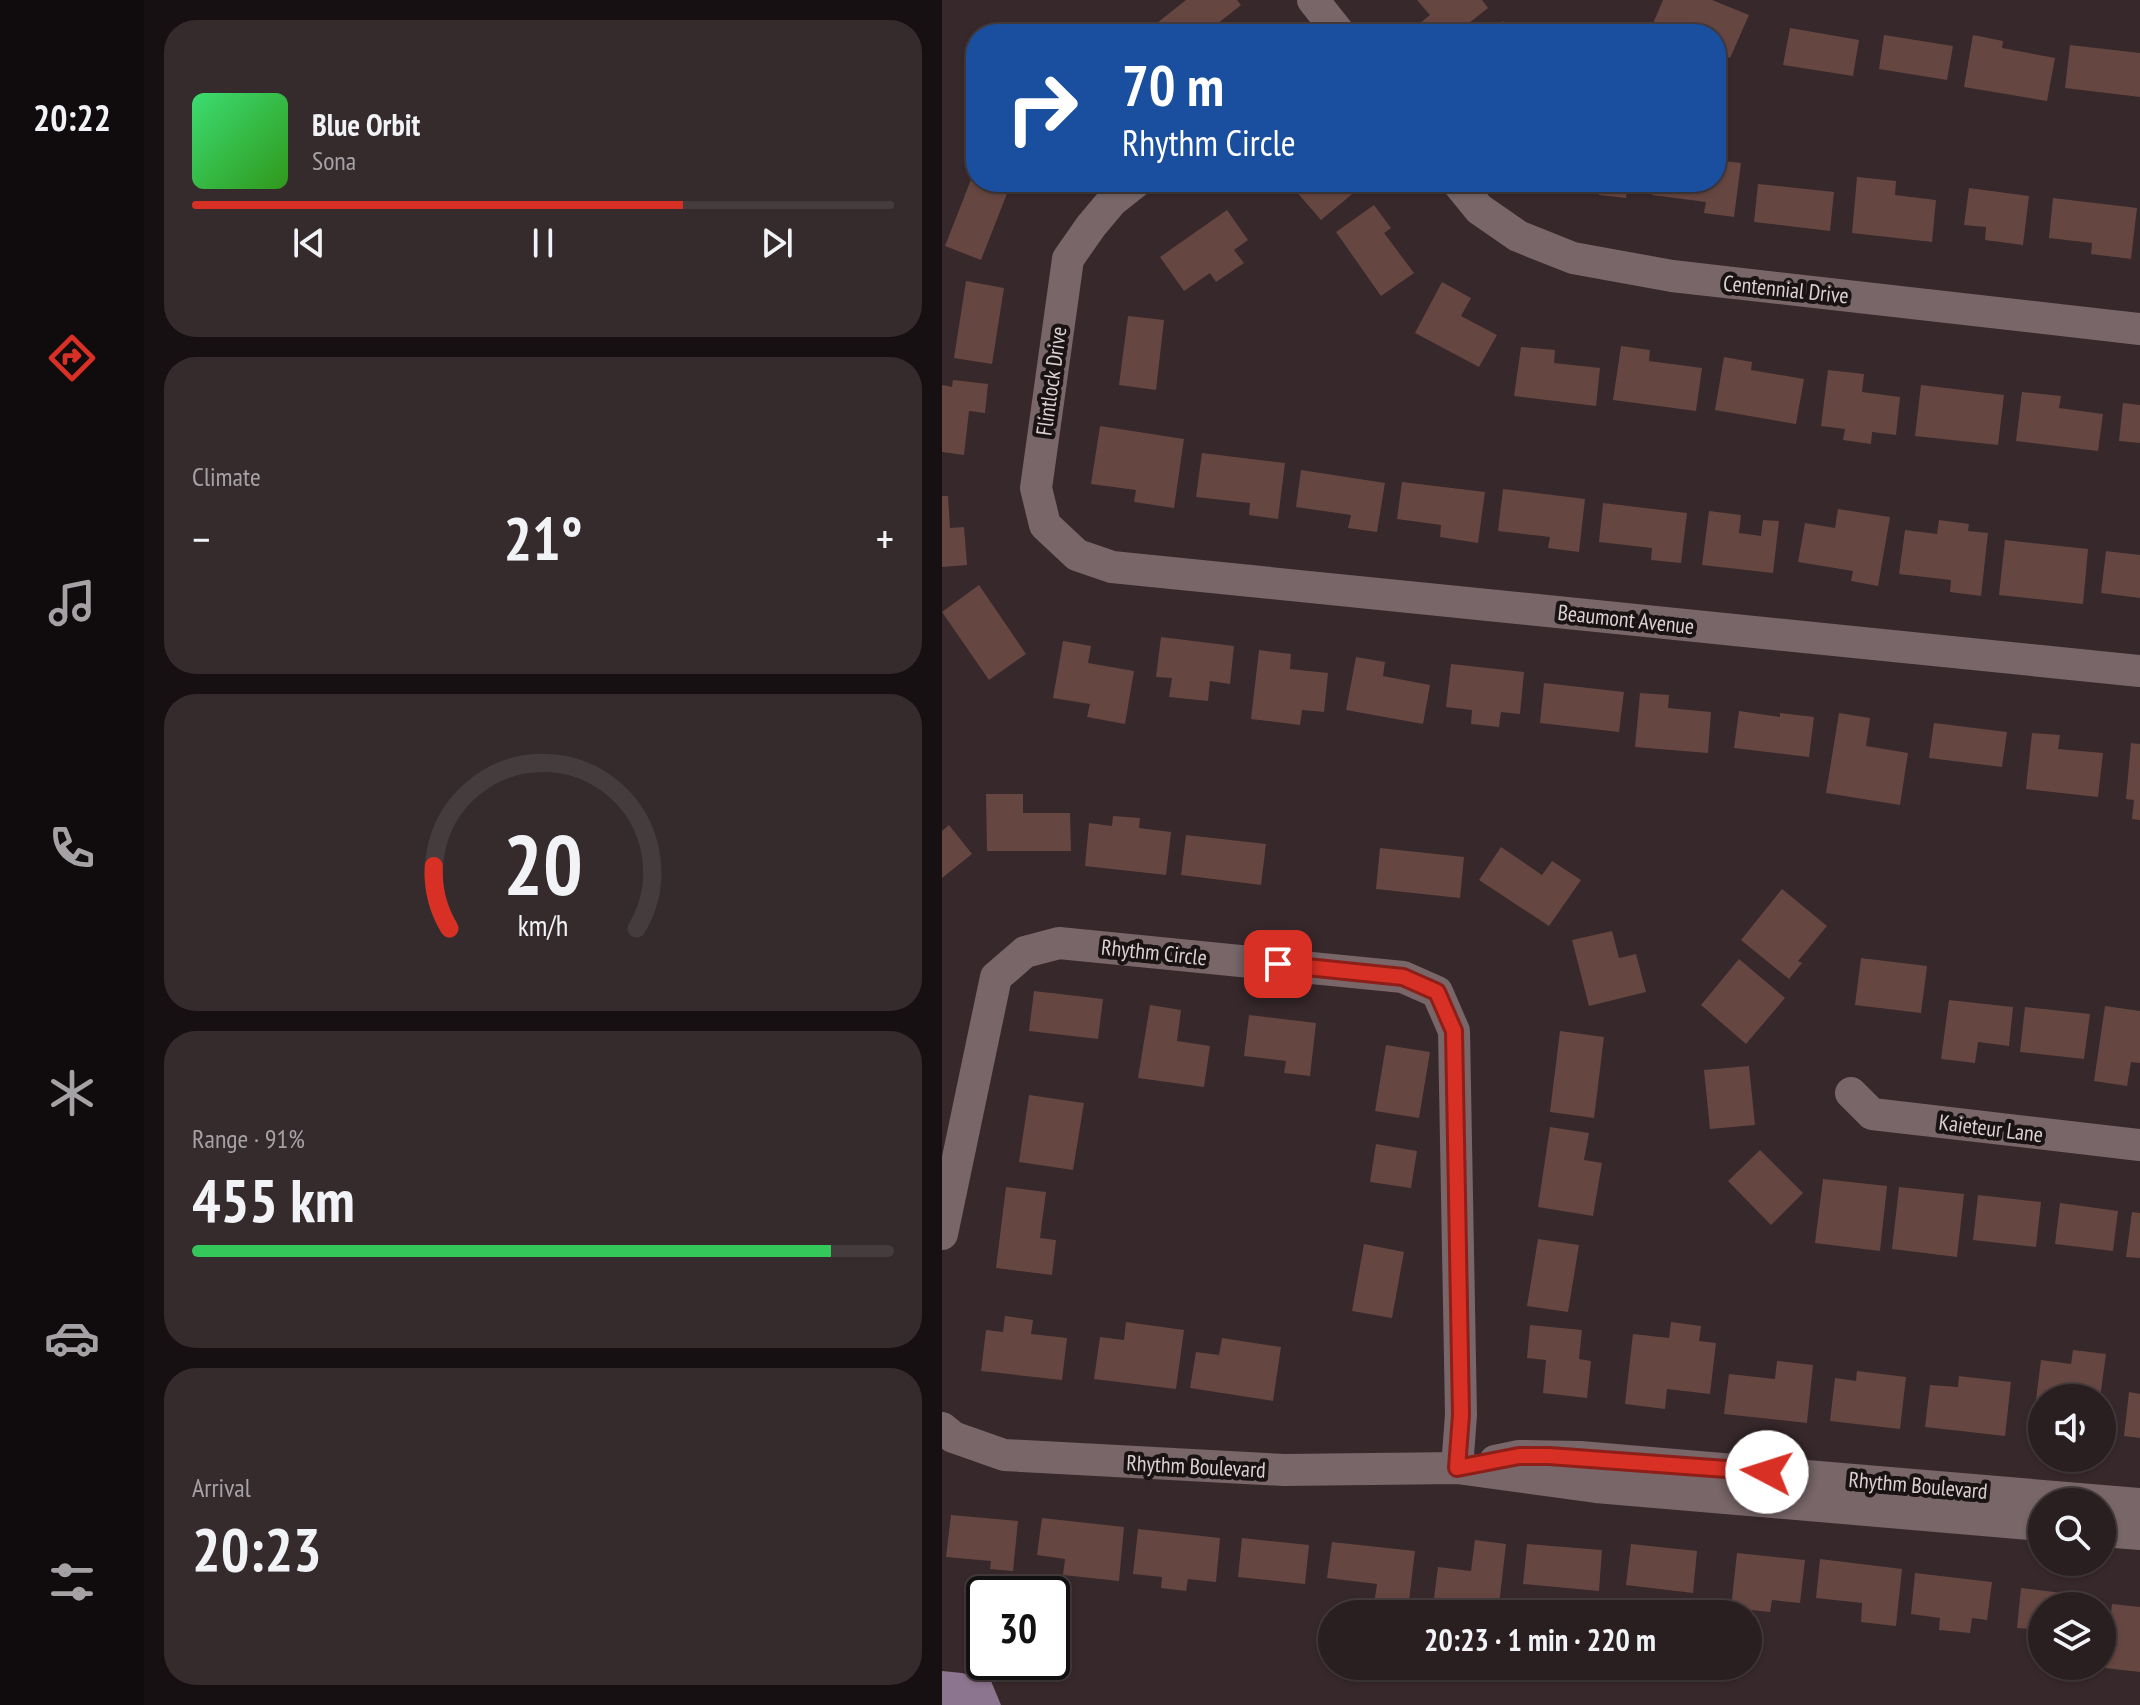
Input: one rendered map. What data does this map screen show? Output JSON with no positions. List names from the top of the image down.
{
  "streets": {
    "street": [
      "Centennial Drive",
      "Flintlock Drive",
      "Beaumont Avenue",
      "Rhythm Circle",
      "Kaieteur Lane",
      "Rhythm Boulevard"
    ]
  },
  "crossings": [
    ["Flintlock Drive", "Beaumont Avenue"],
    ["Rhythm Circle", "Rhythm Boulevard"]
  ],
  "page": {
    "tabs": "20:22",
    "turn": ["70 m", "Rhythm Circle"],
    "song": ["Blue Orbit", "Sona"],
    "tile": [
      "Climate",
      ["Range · 91%", "455 km"],
      ["Arrival", "20:23"]
    ],
    "heat": ["−", "21°", "+"],
    "limit": "30",
    "trip": "20:23 · 1 min · 220 m",
    "gauge": ["20", "km/h"]
  }
}
